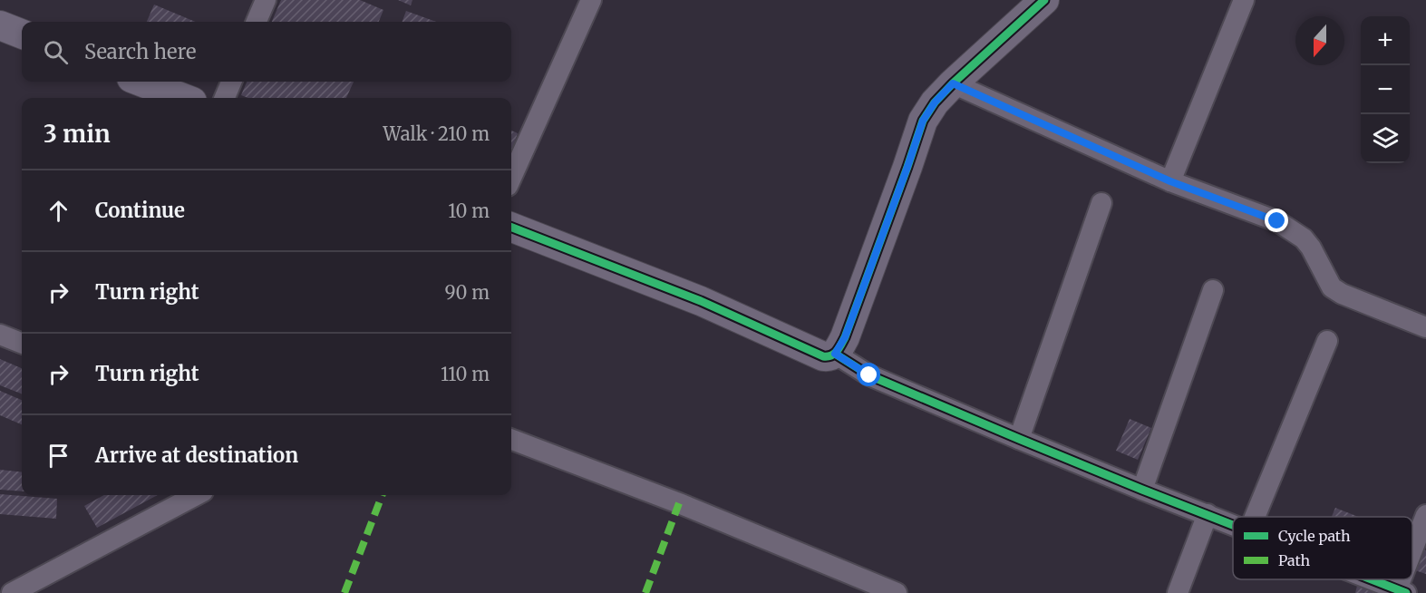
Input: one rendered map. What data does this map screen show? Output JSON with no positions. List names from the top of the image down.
{
  "legend": ["Cycle path", "Path"],
  "north": "bottom",
  "page": {
    "map_buttons": ["+", "−"],
    "search": "Search here",
    "heading": ["3 min", "Walk · 210 m"],
    "list": [
      ["Continue", "10 m"],
      ["Turn right", "90 m"],
      ["Turn right", "110 m"],
      "Arrive at destination"
    ]
  }
}
